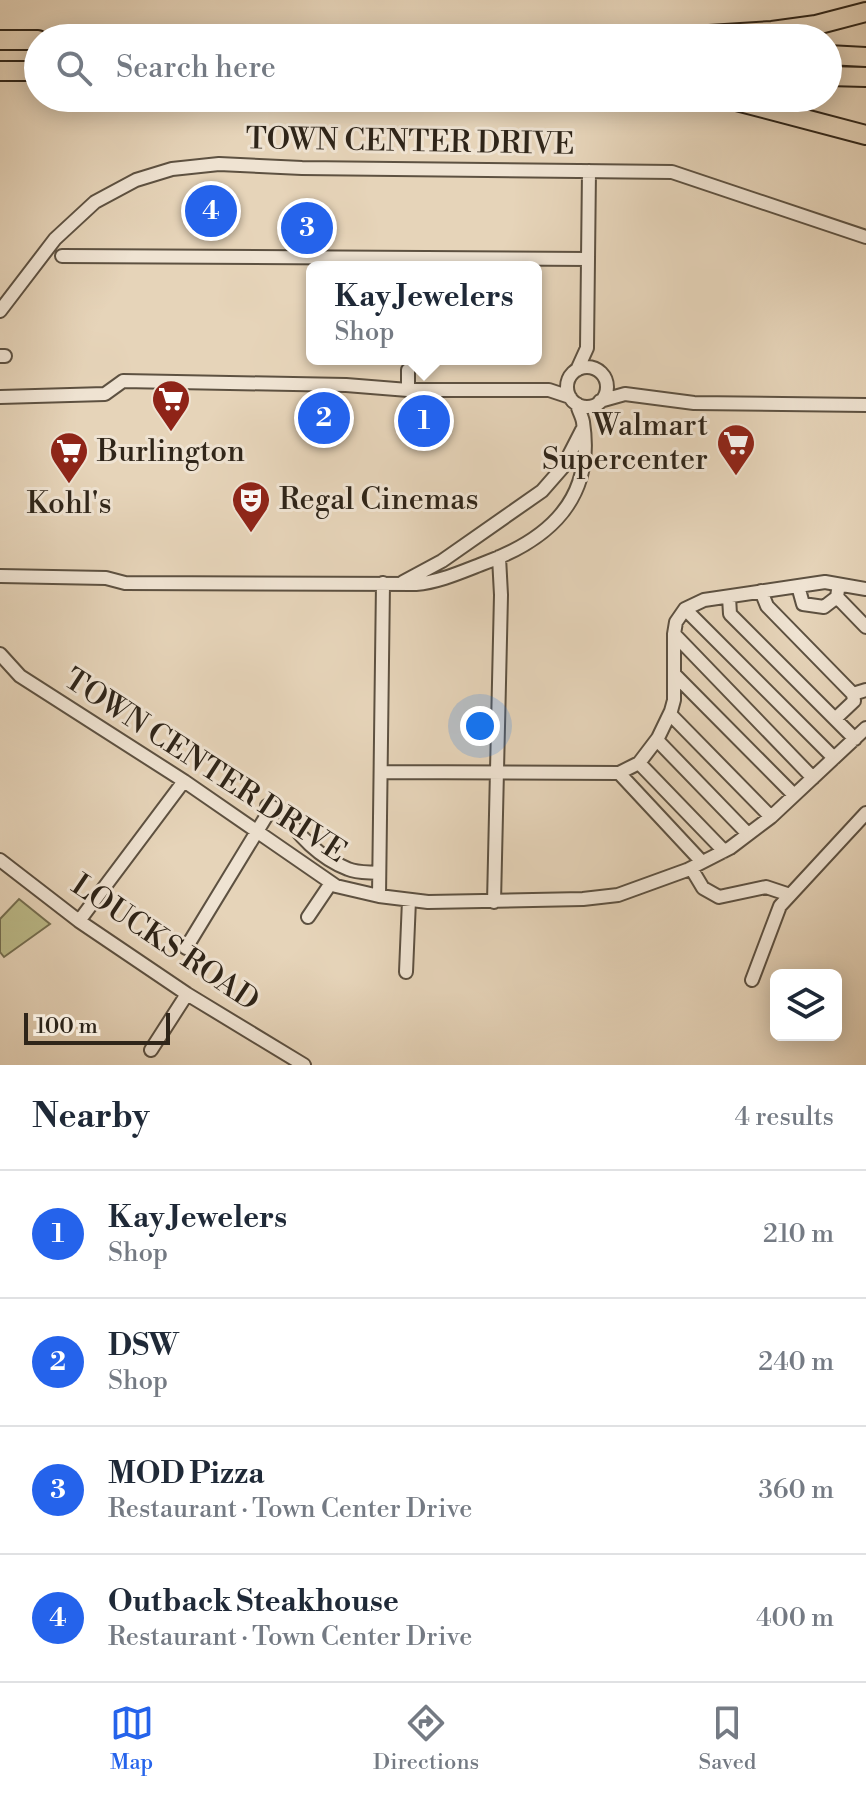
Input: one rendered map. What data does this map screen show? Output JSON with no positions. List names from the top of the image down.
{
  "streets": {
    "street": ["TOWN CENTER DRIVE", "LOUCKS ROAD"]
  },
  "places": {
    "supermarket": ["Burlington", "Walmart Supercenter", "Kohl's"],
    "theatre": ["Regal Cinemas"]
  },
  "scale_bar": "100 m",
  "page": {
    "search": "Search here",
    "pins": [
      "4",
      "3",
      "2",
      "1"
    ],
    "popup": ["Kay Jewelers", "Shop"],
    "scale": "100 m",
    "heading": ["Nearby", "4 results"],
    "list": [
      {
        "mark": "1",
        "name": "Kay Jewelers",
        "note": "Shop",
        "value": "210 m"
      },
      {
        "mark": "2",
        "name": "DSW",
        "note": "Shop",
        "value": "240 m"
      },
      {
        "mark": "3",
        "name": "MOD Pizza",
        "note": "Restaurant · Town Center Drive",
        "value": "360 m"
      },
      {
        "mark": "4",
        "name": "Outback Steakhouse",
        "note": "Restaurant · Town Center Drive",
        "value": "400 m"
      }
    ],
    "nav": ["Map", "Directions", "Saved"]
  }
}
